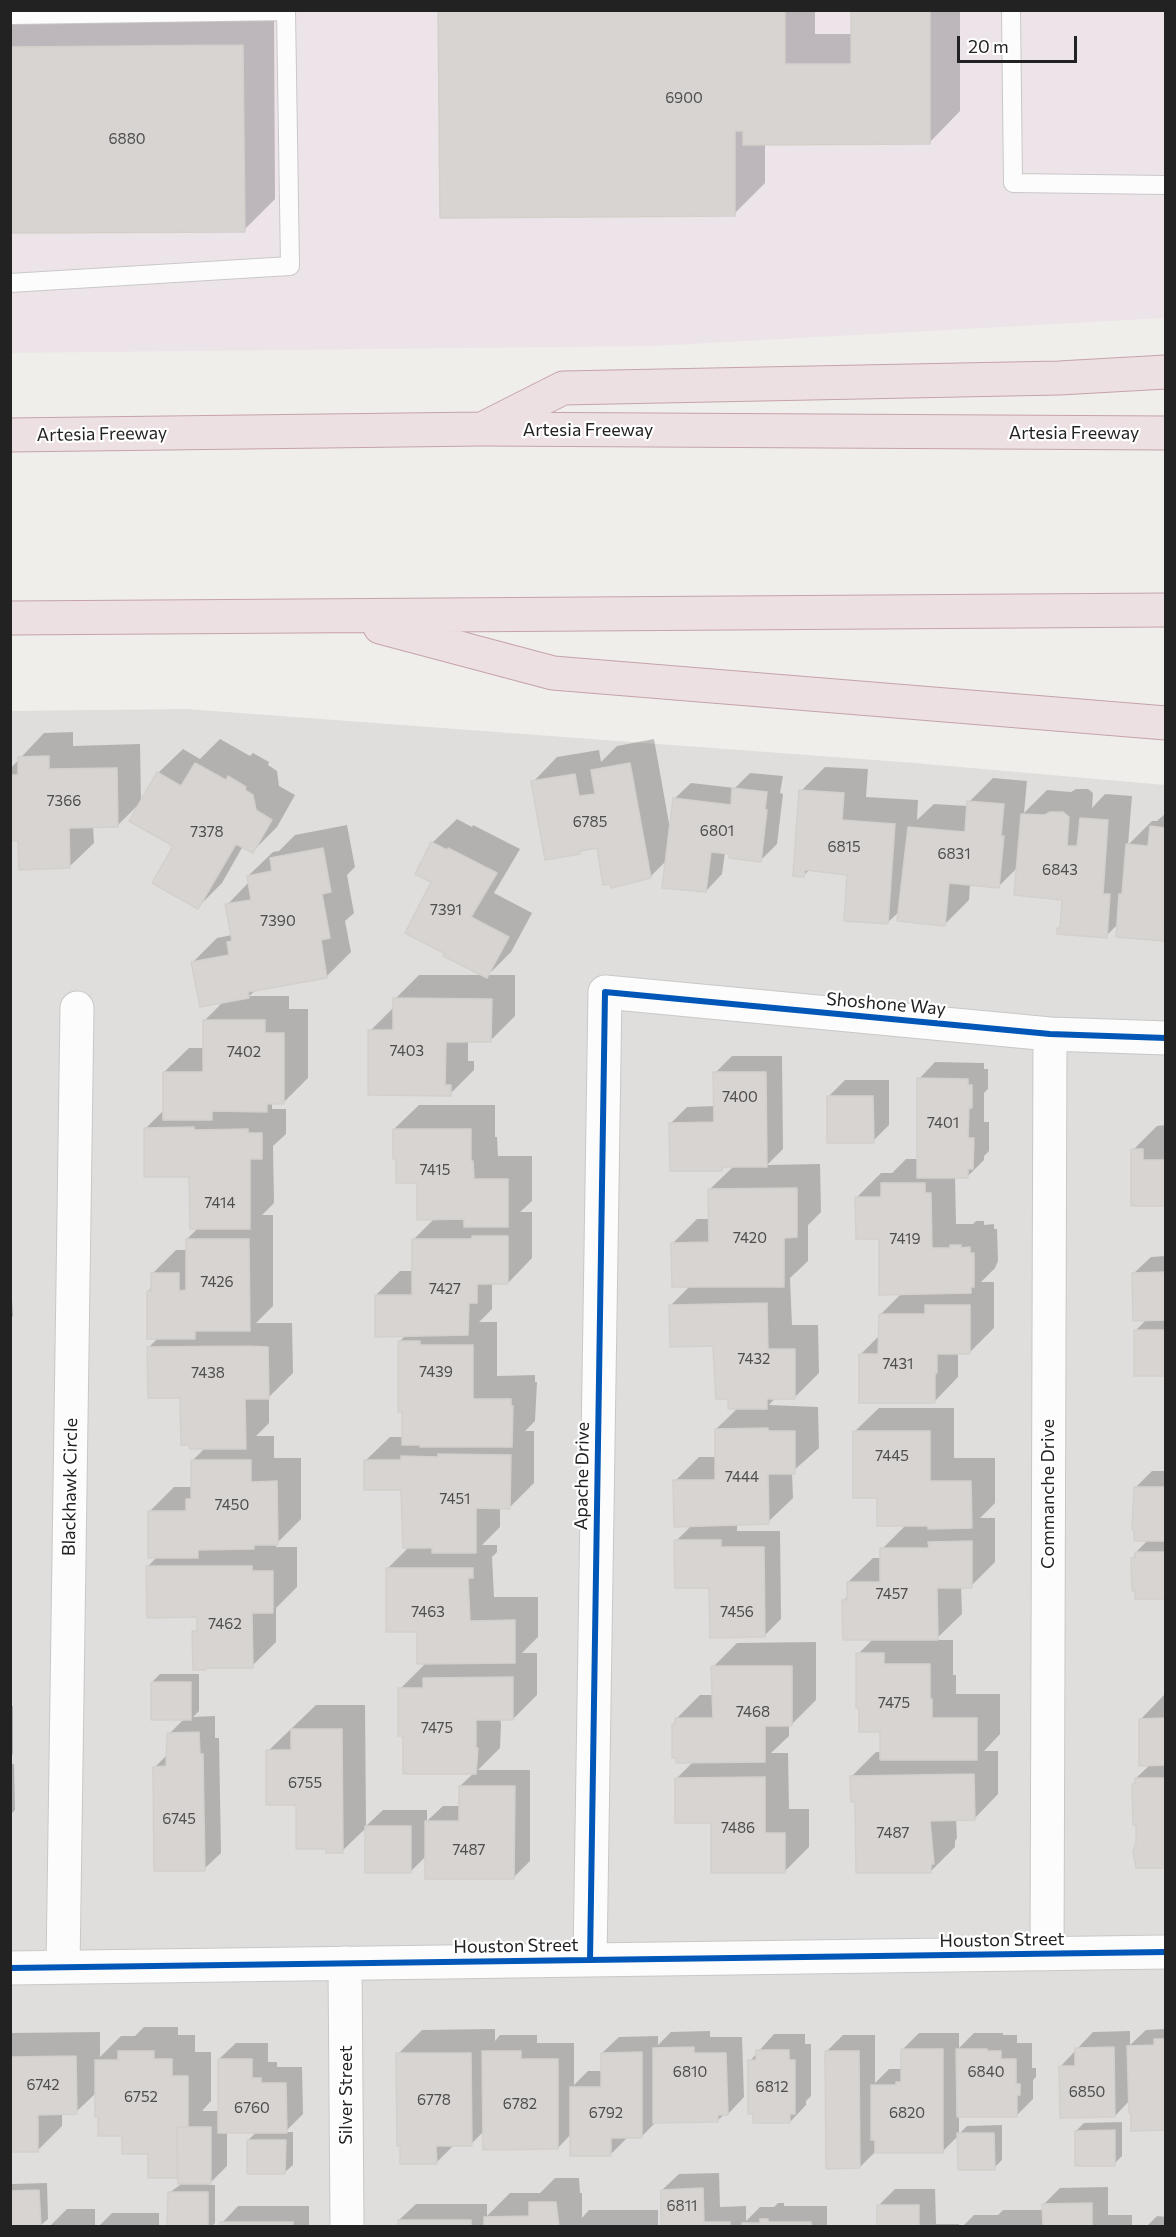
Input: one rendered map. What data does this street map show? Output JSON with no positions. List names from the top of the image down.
{
  "streets": {
    "highway": ["Artesia Freeway"],
    "street": [
      "Shoshone Way",
      "Apache Drive",
      "Blackhawk Circle",
      "Commanche Drive",
      "Houston Street",
      "Silver Street"
    ]
  },
  "crossings": [
    ["Shoshone Way", "Apache Drive"],
    ["Shoshone Way", "Commanche Drive"],
    ["Apache Drive", "Houston Street"],
    ["Blackhawk Circle", "Houston Street"],
    ["Commanche Drive", "Houston Street"],
    ["Houston Street", "Silver Street"]
  ],
  "house_numbers": [
    "6900",
    "6880",
    "7366",
    "6785",
    "6801",
    "7378",
    "6815",
    "6831",
    "6843",
    "7391",
    "7390",
    "7403",
    "7402",
    "7400",
    "7401",
    "7415",
    "7414",
    "7420",
    "7419",
    "7426",
    "7427",
    "7432",
    "7431",
    "7439",
    "7438",
    "7445",
    "7444",
    "7451",
    "7450",
    "7457",
    "7463",
    "7456",
    "7462",
    "7475",
    "7468",
    "7475",
    "6755",
    "6745",
    "7486",
    "7487",
    "7487",
    "6810",
    "6840",
    "6742",
    "6812",
    "6850",
    "6752",
    "6778",
    "6782",
    "6760",
    "6792",
    "6820",
    "6811"
  ],
  "scale_bar": "20 m"
}
